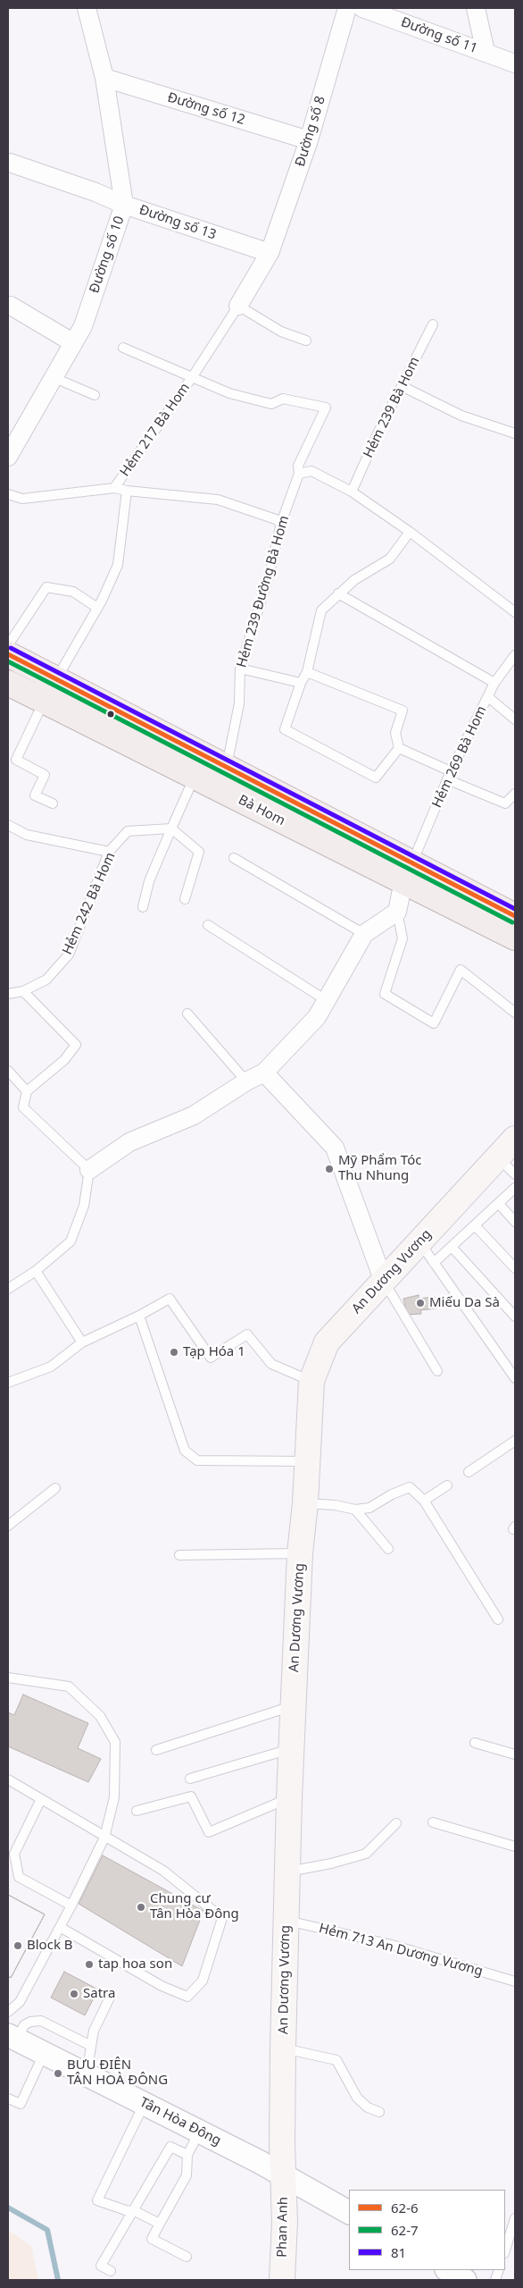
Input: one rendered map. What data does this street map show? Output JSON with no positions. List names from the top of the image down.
{
  "streets": {
    "main road": ["Bà Hom", "An Dương Vương", "Phan Anh"],
    "street": [
      "Đường số 11",
      "Đường số 12",
      "Đường số 8",
      "Đường số 13",
      "Đường số 10",
      "Hẻm 217 Bà Hom",
      "Tân Hòa Đông"
    ],
    "lane": [
      "Hẻm 239 Bà Hom",
      "Hẻm 239 Đường Bà Hom",
      "Hẻm 269 Bà Hom",
      "Hẻm 242 Bà Hom",
      "Hẻm 713 An Dương Vương"
    ]
  },
  "crossings": [
    ["Đường số 12", "Đường số 8"],
    ["Đường số 12", "Đường số 10"],
    ["Đường số 8", "Đường số 13"],
    ["Đường số 8", "Hẻm 217 Bà Hom"],
    ["Đường số 13", "Đường số 10"],
    ["Đường số 13", "Hẻm 217 Bà Hom"],
    ["Hẻm 217 Bà Hom", "Hẻm 239 Đường Bà Hom"],
    ["Hẻm 217 Bà Hom", "Bà Hom"],
    ["Hẻm 239 Đường Bà Hom", "Bà Hom"],
    ["Hẻm 269 Bà Hom", "Bà Hom"],
    ["An Dương Vương", "Hẻm 713 An Dương Vương"],
    ["An Dương Vương", "Tân Hòa Đông"],
    ["An Dương Vương", "Phan Anh"],
    ["Tân Hòa Đông", "Phan Anh"]
  ],
  "places": [
    "Mỹ Phẩm Tóc Thu Nhung",
    "Miếu Da Sà",
    "Tạp Hóa 1",
    "Chung cư Tân Hòa Đông",
    "Block B",
    "tap hoa son",
    "Satra",
    "BƯU ĐIỆN TÂN HOÀ ĐÔNG"
  ],
  "lines": ["transit line 81", "transit line 62-6", "transit line 62-7"],
  "legend": ["62-6", "62-7", "81"]
}
